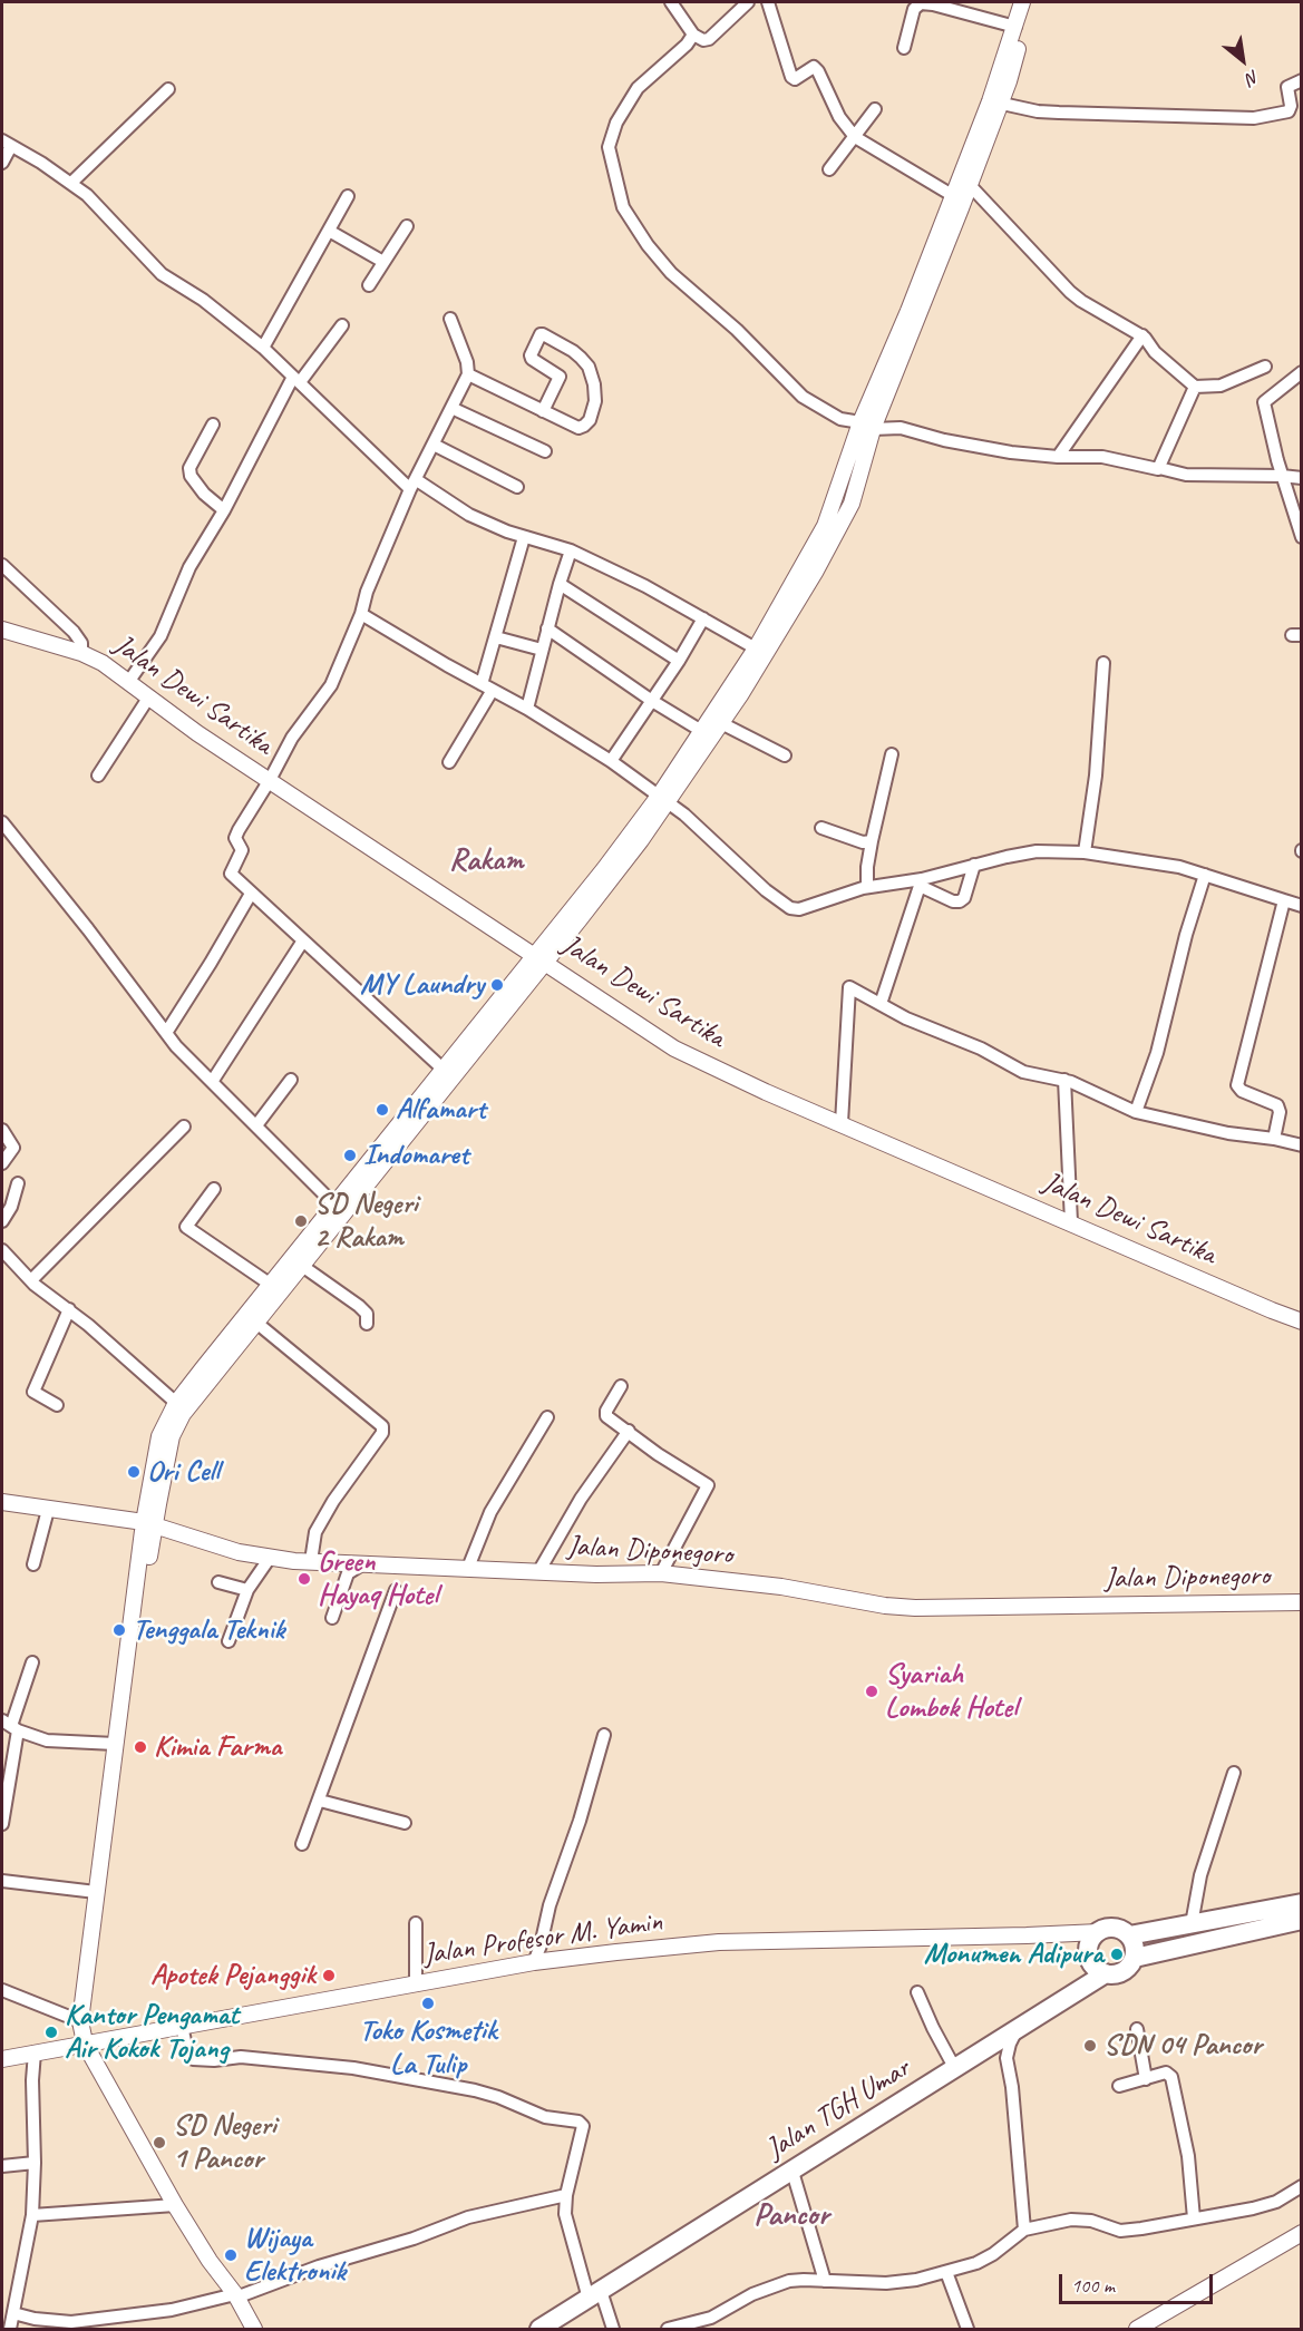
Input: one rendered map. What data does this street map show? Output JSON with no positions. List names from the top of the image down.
{
  "streets": {
    "main road": [
      "Jalan Dewi Sartika",
      "Jalan Diponegoro",
      "Jalan Profesor M. Yamin",
      "Jalan TGH Umar"
    ]
  },
  "crossings": [
    ["Jalan Profesor M. Yamin", "Jalan TGH Umar"]
  ],
  "districts": ["Rakam", "Pancor"],
  "places": [
    "MY Laundry",
    "Alfamart",
    "Indomaret",
    "SD Negeri 2 Rakam",
    "Ori Cell",
    "Green Hayaq Hotel",
    "Tenggala Teknik",
    "Syariah Lombok Hotel",
    "Kimia Farma",
    "Monumen Adipura",
    "Apotek Pejanggik",
    "Toko Kosmetik La Tulip",
    "Kantor Pengamat Air Kokok Tojang",
    "SDN 04 Pancor",
    "SD Negeri 1 Pancor",
    "Wijaya Elektronik"
  ],
  "scale_bar": "100 m",
  "north": "bottom right"
}
